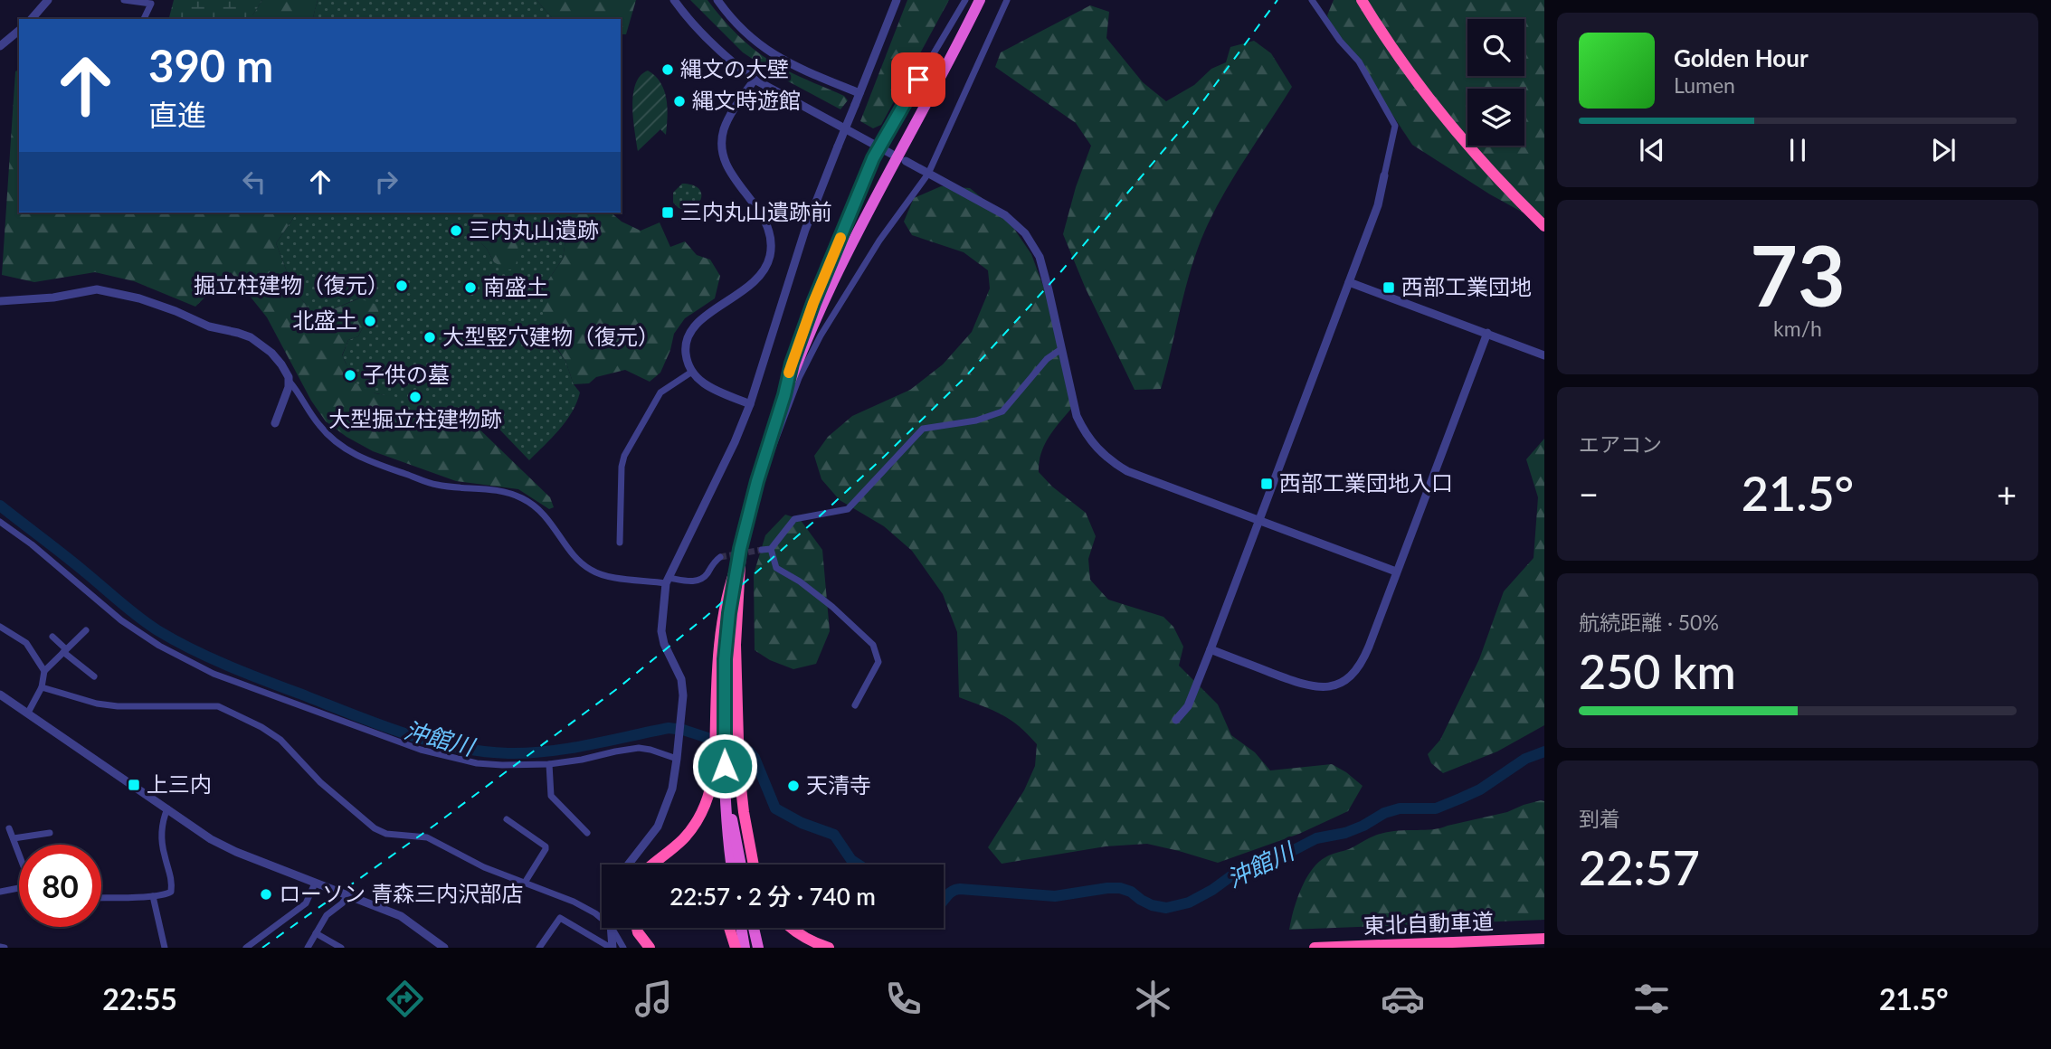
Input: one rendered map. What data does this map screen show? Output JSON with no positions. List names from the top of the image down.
{
  "streets": {
    "highway": ["東北自動車道"]
  },
  "water": ["沖館川"],
  "places": {
    "other": [
      "縄文の大壁",
      "縄文時遊館",
      "三内丸山遺跡",
      "掘立柱建物（復元）",
      "南盛土",
      "北盛土",
      "大型竪穴建物（復元）",
      "子供の墓",
      "大型掘立柱建物跡",
      "天清寺",
      "ローソン 青森三内沢部店"
    ],
    "transit": [
      "三内丸山遺跡前",
      "西部工業団地",
      "西部工業団地入口",
      "上三内"
    ]
  },
  "page": {
    "turn": ["390 m", "直進"],
    "song": ["Golden Hour", "Lumen"],
    "tile": [
      ["73", "km/h"],
      "エアコン",
      ["航続距離 · 50%", "250 km"],
      ["到着", "22:57"]
    ],
    "heat": ["−", "21.5°", "+"],
    "limit": "80",
    "trip": "22:57 · 2 分 · 740 m",
    "tabs": ["22:55", "21.5°"]
  }
}
